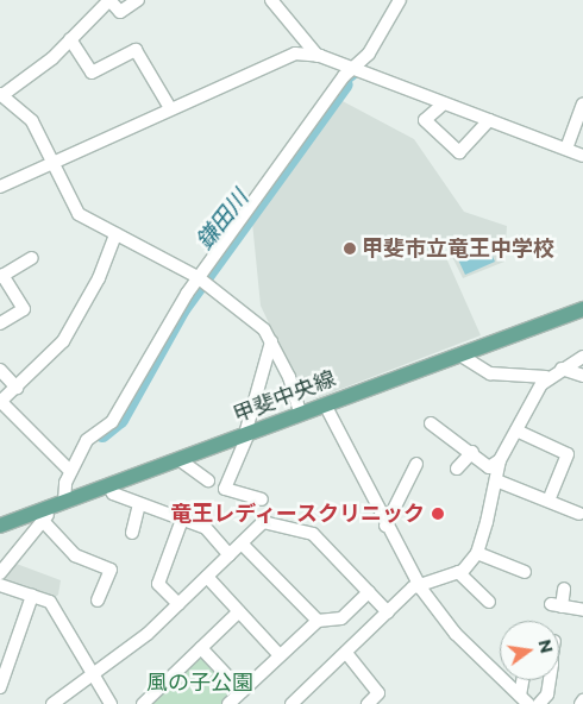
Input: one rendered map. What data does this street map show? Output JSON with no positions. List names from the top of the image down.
{
  "streets": {
    "main road": ["甲斐中央線"]
  },
  "water": ["鎌田川"],
  "parks": ["風の子公園"],
  "places": ["甲斐市立竜王中学校", "竜王レディースクリニック"],
  "north": "right"
}
